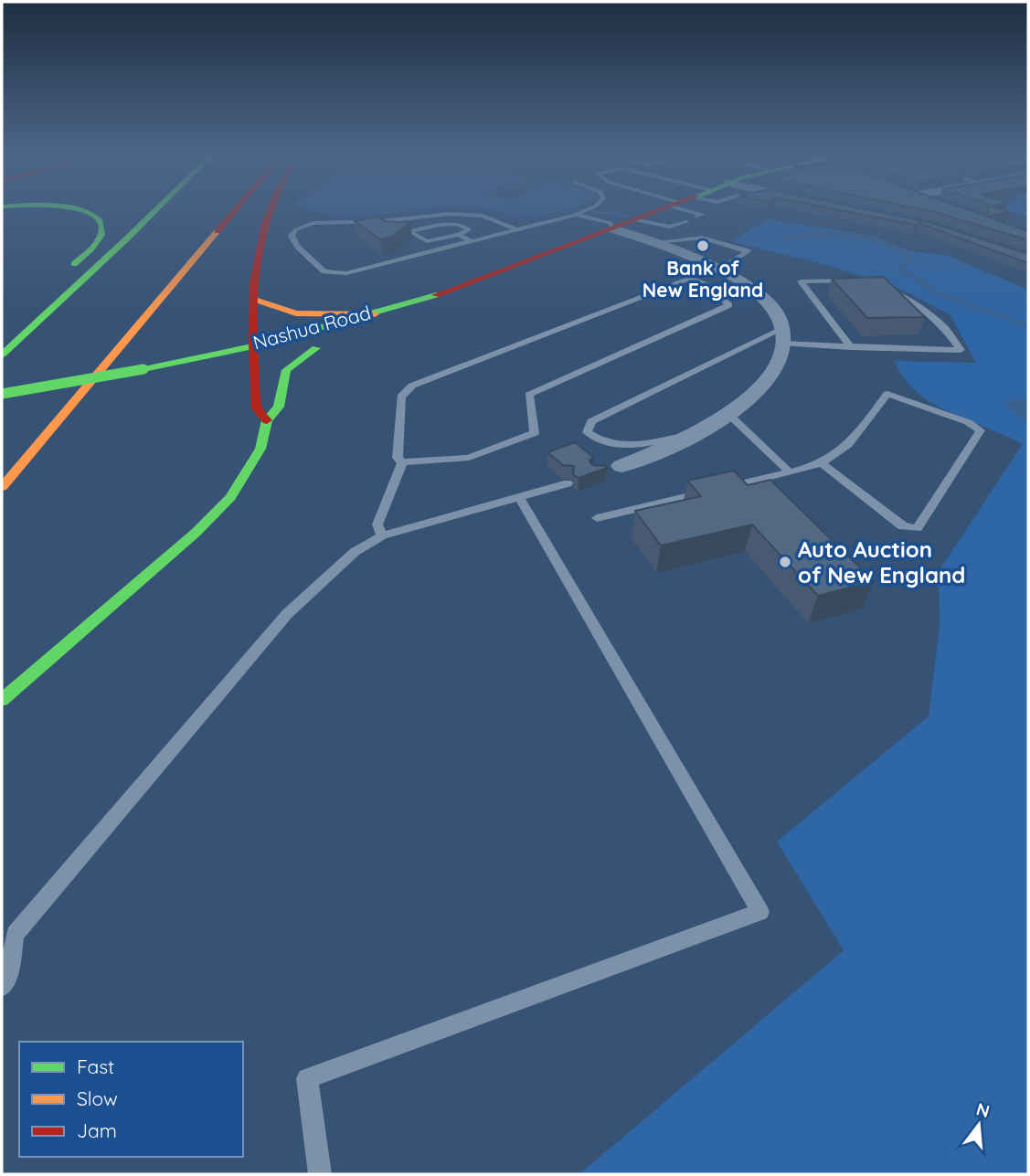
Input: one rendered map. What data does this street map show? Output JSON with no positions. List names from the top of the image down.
{
  "streets": {
    "main road": ["Nashua Road"]
  },
  "places": ["Bank of New England", "Auto Auction of New England"],
  "legend": ["Fast", "Slow", "Jam"],
  "north": "top"
}
